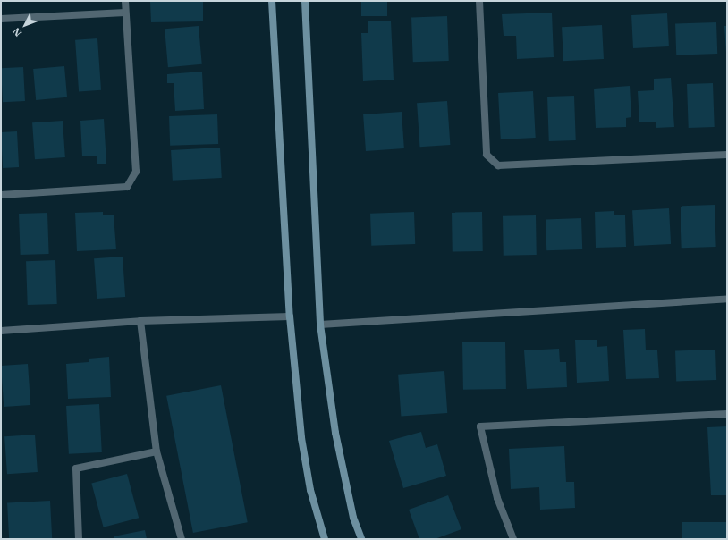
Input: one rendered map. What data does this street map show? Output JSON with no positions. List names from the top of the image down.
{
  "north": "bottom left"
}
